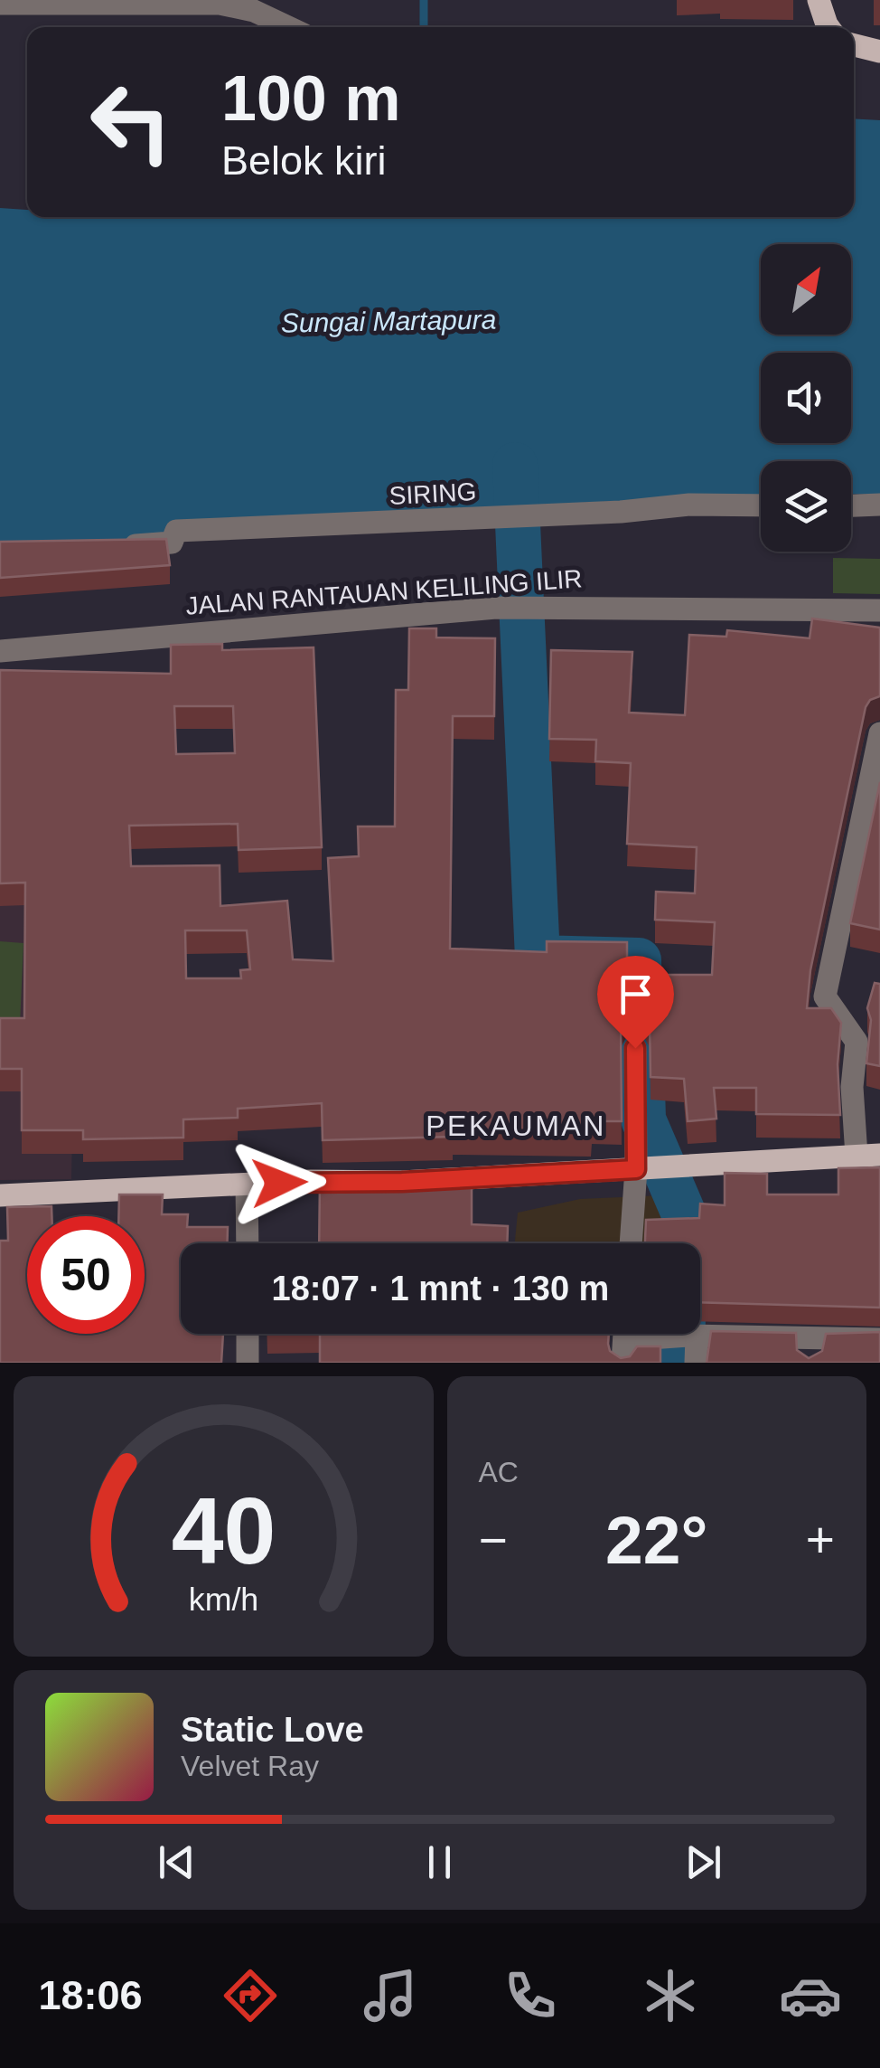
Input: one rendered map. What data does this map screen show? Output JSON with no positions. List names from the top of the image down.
{
  "streets": {
    "street": ["SIRING", "JALAN RANTAUAN KELILING ILIR"]
  },
  "districts": ["PEKAUMAN"],
  "water": ["Sungai Martapura"],
  "north": "top right",
  "page": {
    "turn": ["100 m", "Belok kiri"],
    "limit": "50",
    "trip": "18:07 · 1 mnt · 130 m",
    "tile": "AC",
    "heat": ["−", "22°", "+"],
    "song": ["Static Love", "Velvet Ray"],
    "tabs": "18:06",
    "gauge": ["40", "km/h"]
  }
}
